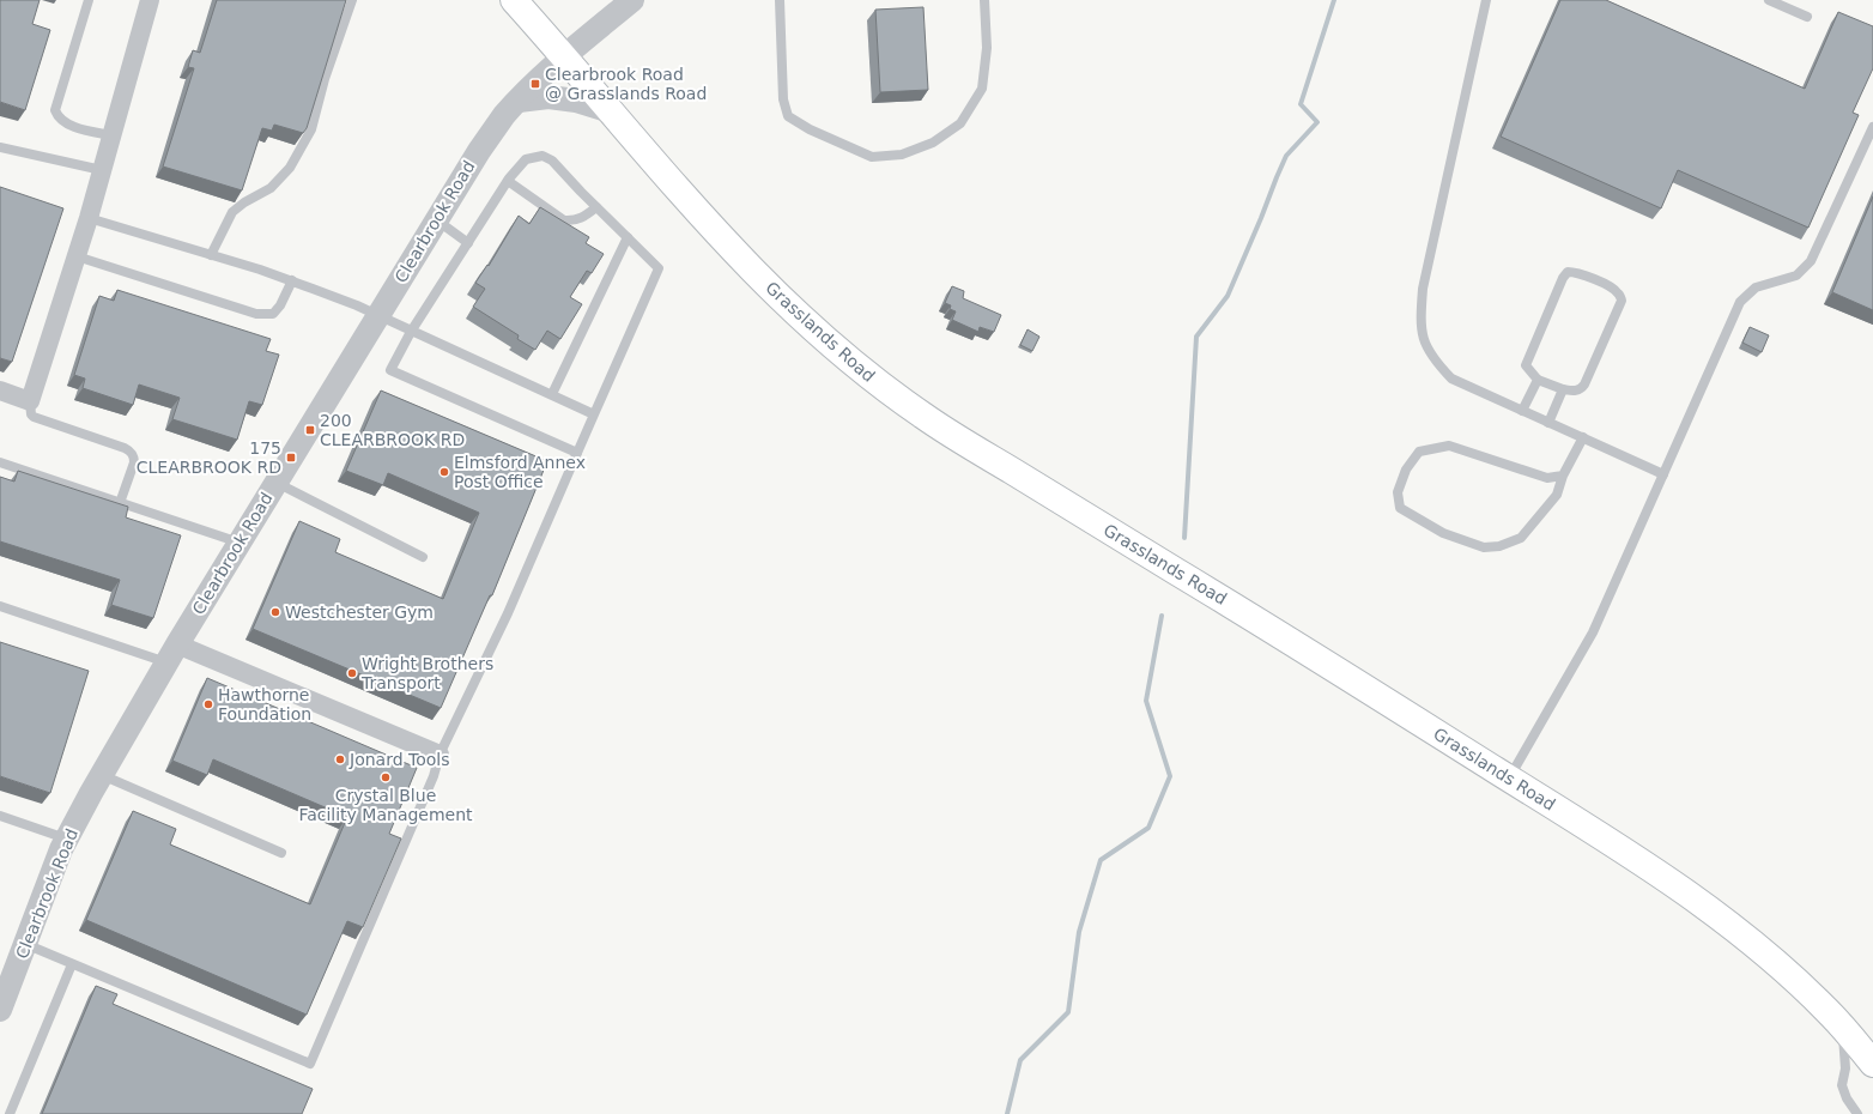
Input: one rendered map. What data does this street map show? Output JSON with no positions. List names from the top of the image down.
{
  "streets": {
    "main road": ["Grasslands Road"],
    "street": ["Clearbrook Road"]
  },
  "crossings": [
    ["Clearbrook Road", "Grasslands Road"]
  ],
  "places": {
    "transit": ["Clearbrook Road @ Grasslands Road", "200 CLEARBROOK RD", "175 CLEARBROOK RD"],
    "other": [
      "Elmsford Annex Post Office",
      "Westchester Gym",
      "Wright Brothers Transport",
      "Hawthorne Foundation",
      "Jonard Tools",
      "Crystal Blue Facility Management"
    ]
  }
}
